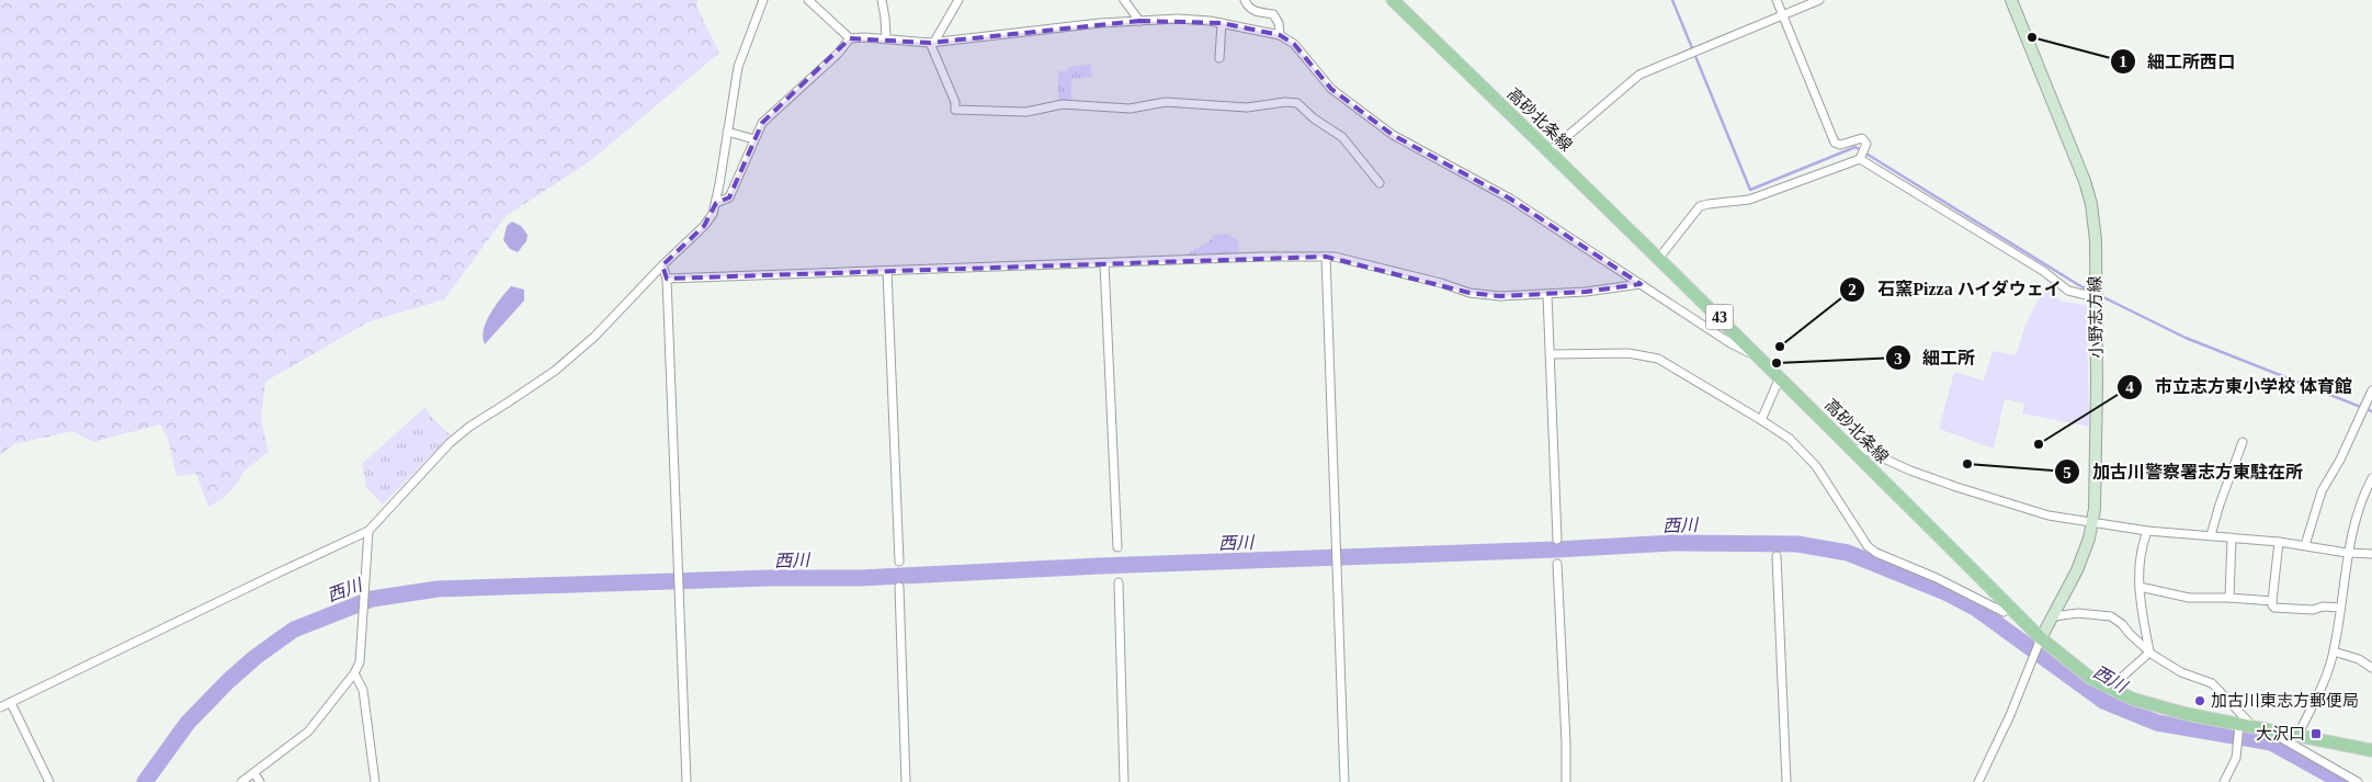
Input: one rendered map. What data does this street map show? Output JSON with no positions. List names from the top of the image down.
{
  "streets": {
    "main road": ["高砂北条線", "43", "小野志方線"]
  },
  "crossings": [
    ["高砂北条線", "小野志方線"]
  ],
  "water": ["西川"],
  "places": {
    "other": [
      "細工所西口",
      "石窯Pizza ハイダウェイ",
      "細工所",
      "市立志方東小学校 体育館",
      "加古川警察署志方東駐在所",
      "加古川東志方郵便局"
    ],
    "transit": ["大沢口"]
  }
}
